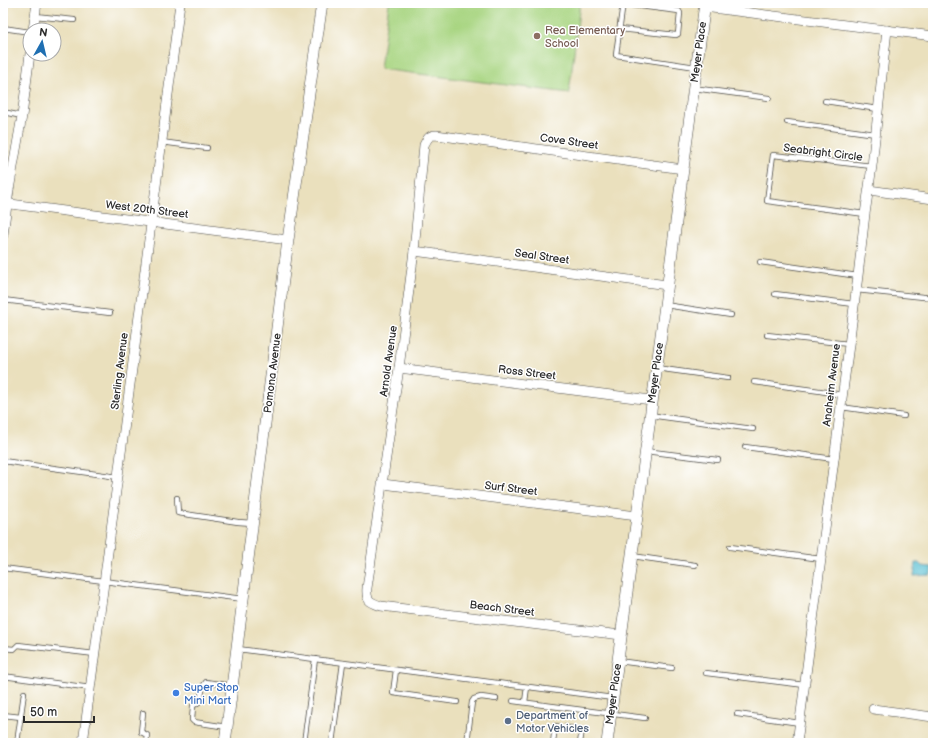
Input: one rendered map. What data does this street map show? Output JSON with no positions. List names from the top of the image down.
{
  "streets": {
    "street": [
      "Meyer Place",
      "Cove Street",
      "West 20th Street",
      "Seal Street",
      "Arnold Avenue",
      "Sterling Avenue",
      "Ross Street",
      "Pomona Avenue",
      "Anaheim Avenue",
      "Surf Street",
      "Beach Street"
    ],
    "lane": ["Seabright Circle"]
  },
  "crossings": [
    ["Meyer Place", "Cove Street"],
    ["Meyer Place", "Seal Street"],
    ["Meyer Place", "Ross Street"],
    ["Meyer Place", "Surf Street"],
    ["Meyer Place", "Beach Street"],
    ["Cove Street", "Arnold Avenue"],
    ["Seabright Circle", "Anaheim Avenue"],
    ["West 20th Street", "Sterling Avenue"],
    ["West 20th Street", "Pomona Avenue"],
    ["Seal Street", "Arnold Avenue"],
    ["Arnold Avenue", "Ross Street"],
    ["Arnold Avenue", "Surf Street"],
    ["Arnold Avenue", "Beach Street"]
  ],
  "places": ["Rea Elementary School", "Super Stop Mini Mart", "Department of Motor Vehicles"],
  "scale_bar": "50 m",
  "north": "top"
}
